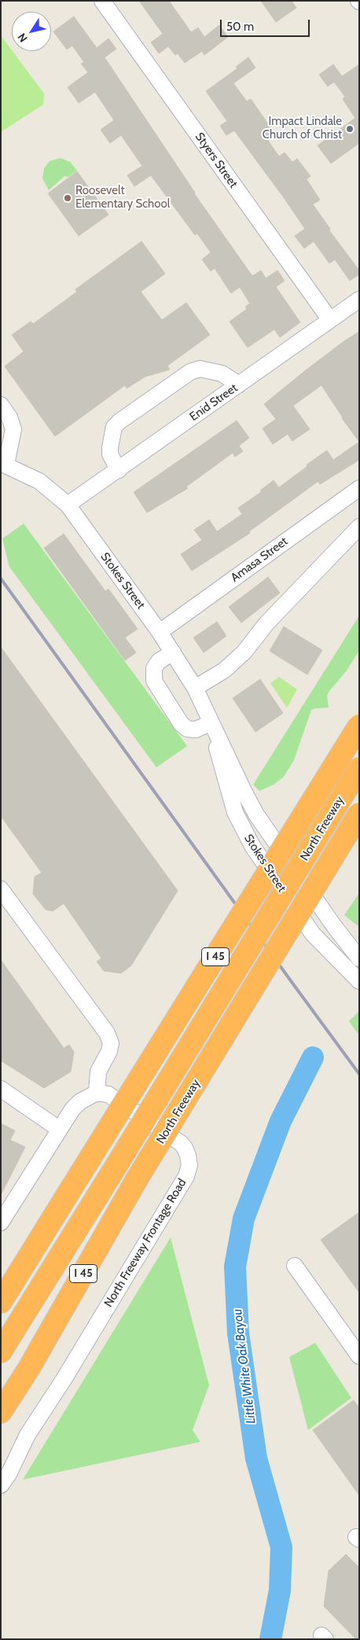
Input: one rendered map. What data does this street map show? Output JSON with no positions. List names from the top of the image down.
{
  "streets": {
    "highway": ["North Freeway", "I 45"],
    "street": [
      "Styers Street",
      "Enid Street",
      "Amasa Street",
      "Stokes Street",
      "North Freeway Frontage Road"
    ]
  },
  "crossings": [
    ["Styers Street", "Enid Street"],
    ["Enid Street", "Stokes Street"],
    ["Amasa Street", "Stokes Street"]
  ],
  "water": ["Little White Oak Bayou"],
  "places": ["Impact Lindale Church of Christ", "Roosevelt Elementary School"],
  "scale_bar": "50 m",
  "north": "bottom left"
}
